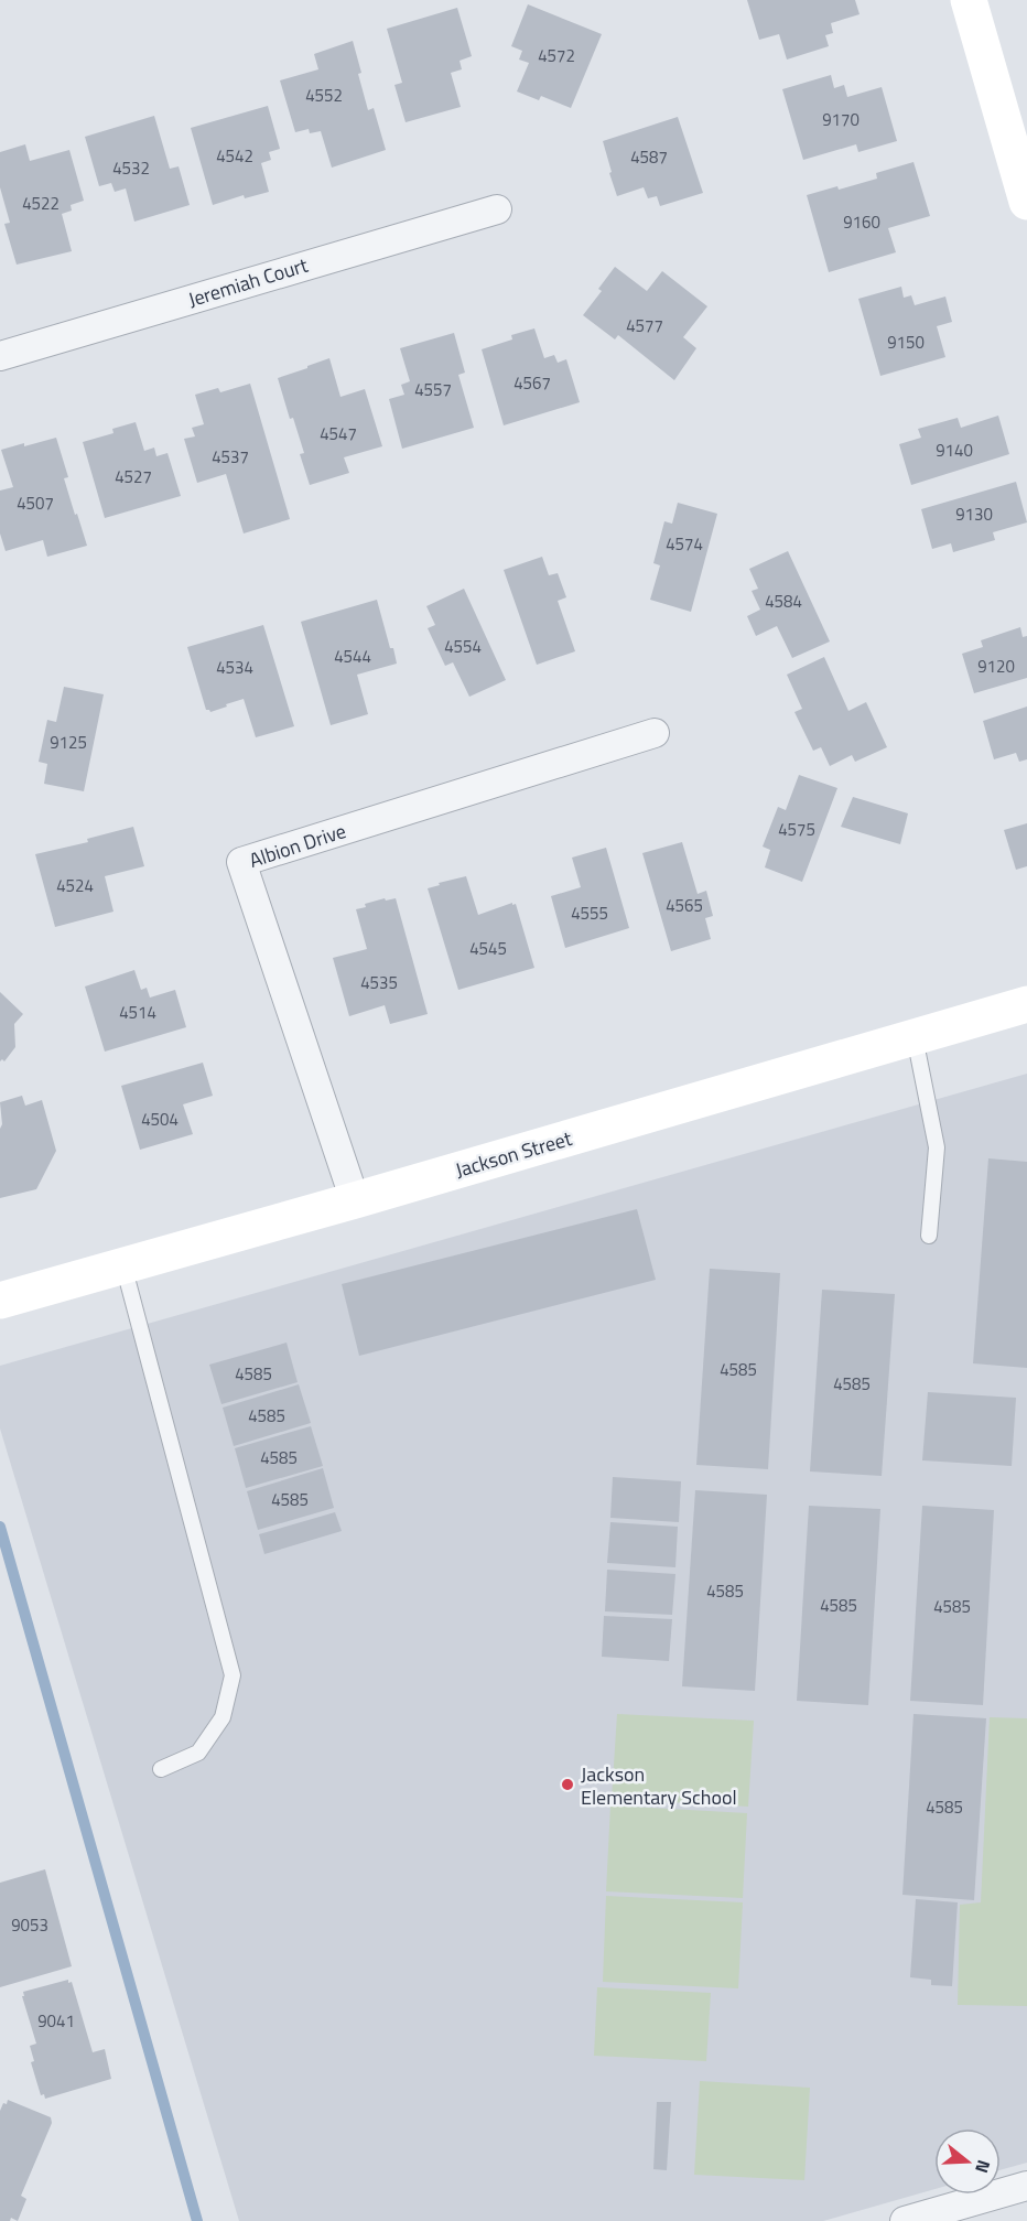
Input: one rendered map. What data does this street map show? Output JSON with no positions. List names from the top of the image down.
{
  "streets": {
    "main road": ["Jackson Street"],
    "street": ["Jeremiah Court", "Albion Drive"]
  },
  "crossings": [
    ["Albion Drive", "Jackson Street"]
  ],
  "places": ["Jackson Elementary School"],
  "house_numbers": [
    "4572",
    "4552",
    "9170",
    "4542",
    "4587",
    "4532",
    "4522",
    "9160",
    "4577",
    "9150",
    "4567",
    "4557",
    "4547",
    "9140",
    "4537",
    "4527",
    "4507",
    "9130",
    "4574",
    "4584",
    "4554",
    "4544",
    "9120",
    "4534",
    "9125",
    "4575",
    "4524",
    "4565",
    "4555",
    "4545",
    "4535",
    "4514",
    "4504",
    "4585",
    "4585",
    "4585",
    "4585",
    "4585",
    "4585",
    "4585",
    "4585",
    "4585",
    "4585",
    "9053",
    "9041"
  ],
  "north": "right"
}
